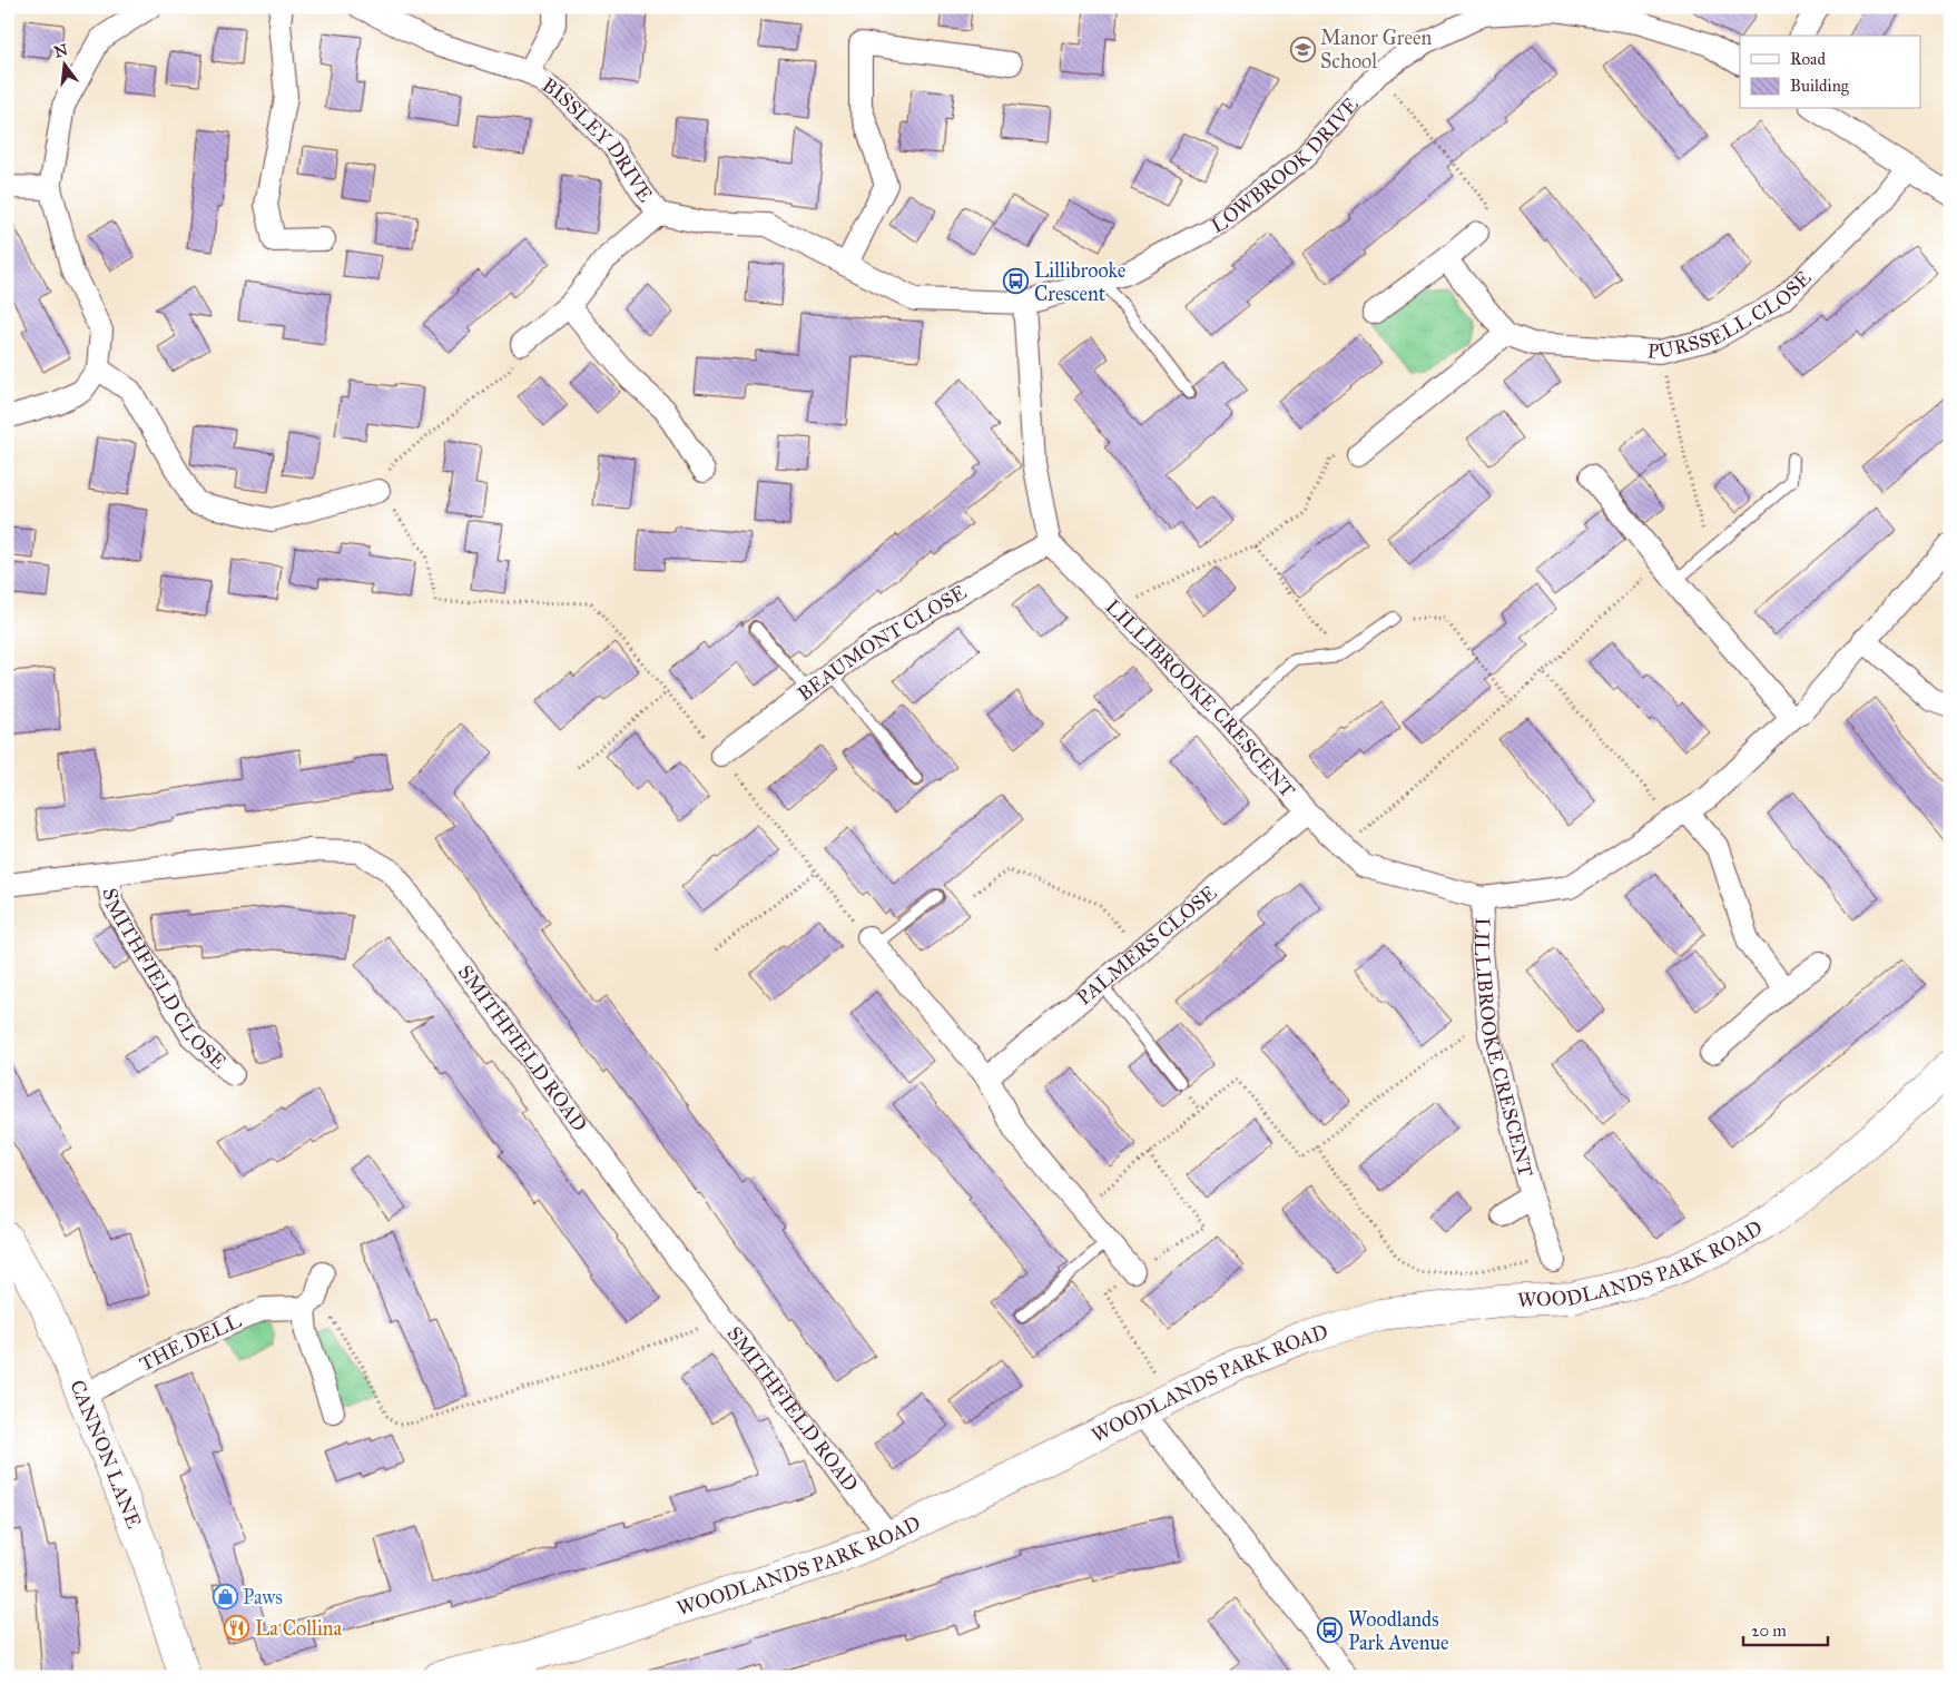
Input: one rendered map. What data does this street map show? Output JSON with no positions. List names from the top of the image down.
{
  "streets": {
    "street": [
      "BISSLEY DRIVE",
      "LOWBROOK DRIVE",
      "PURSSELL CLOSE",
      "BEAUMONT CLOSE",
      "LILLIBROOKE CRESCENT",
      "PALMERS CLOSE",
      "SMITHFIELD CLOSE",
      "SMITHFIELD ROAD",
      "WOODLANDS PARK ROAD",
      "THE DELL",
      "CANNON LANE"
    ]
  },
  "crossings": [
    ["BISSLEY DRIVE", "LOWBROOK DRIVE"],
    ["BEAUMONT CLOSE", "LILLIBROOKE CRESCENT"],
    ["LILLIBROOKE CRESCENT", "PALMERS CLOSE"],
    ["SMITHFIELD CLOSE", "SMITHFIELD ROAD"],
    ["SMITHFIELD ROAD", "WOODLANDS PARK ROAD"],
    ["THE DELL", "CANNON LANE"]
  ],
  "places": {
    "school or university": ["Manor Green School"],
    "bus stop": ["Lillibrooke Crescent", "Woodlands Park Avenue"],
    "shop": ["Paws"],
    "restaurant": ["La Collina"]
  },
  "legend": ["Road", "Building"],
  "scale_bar": "20 m",
  "north": "top"
}
